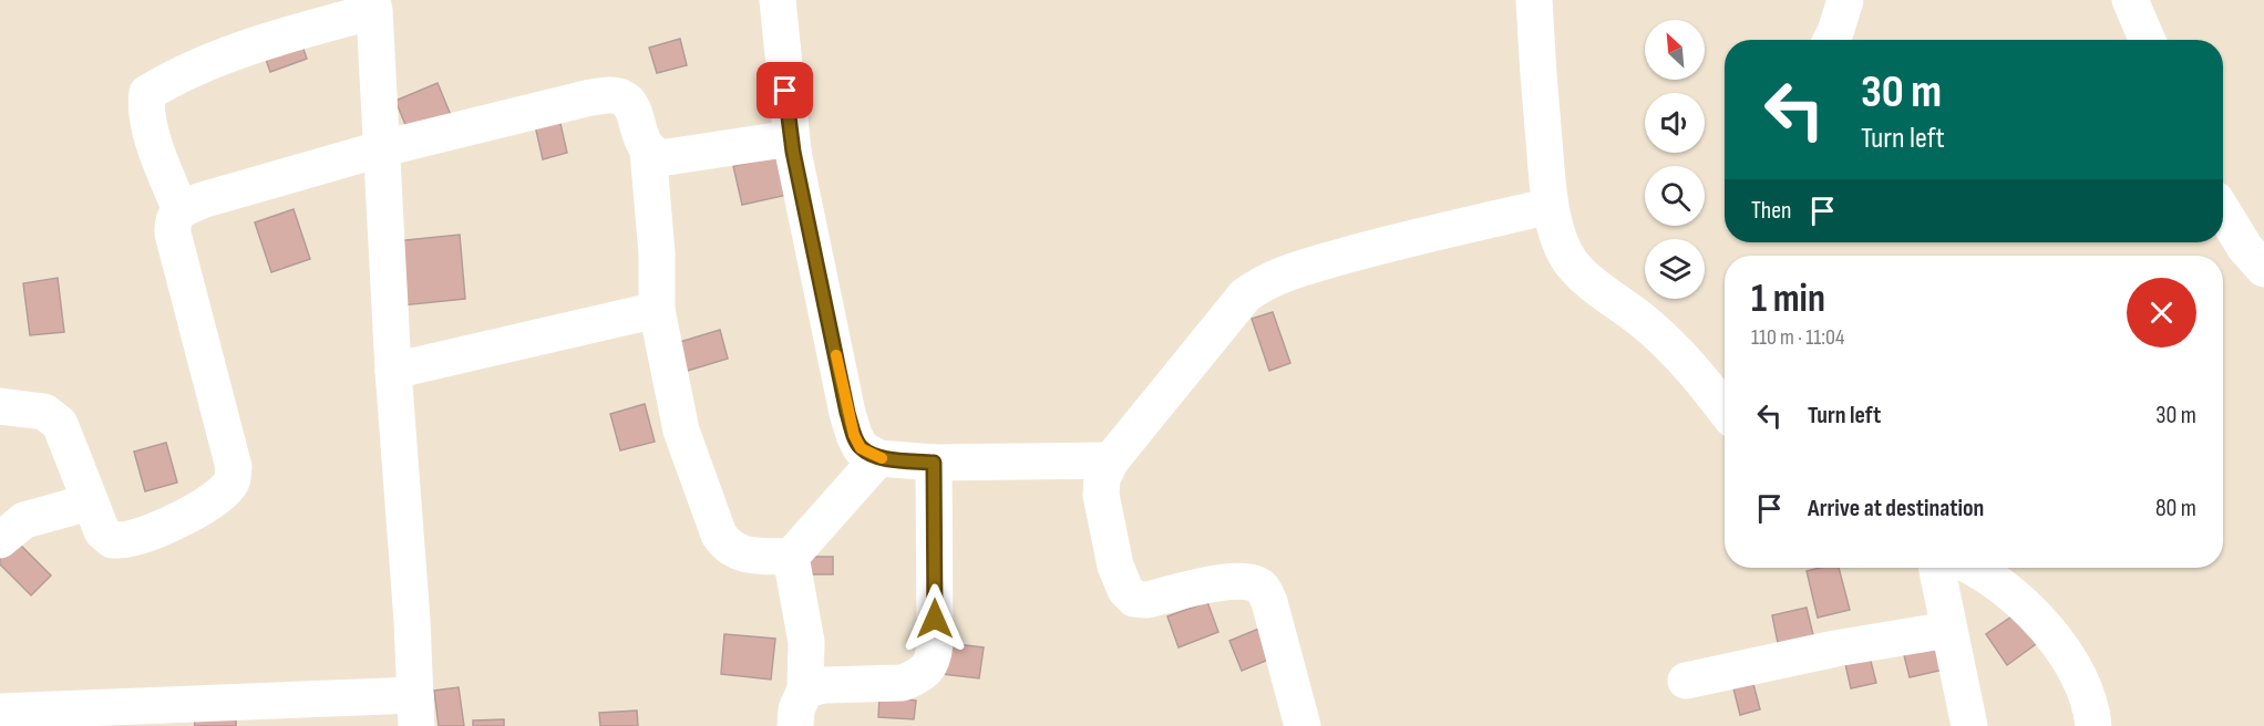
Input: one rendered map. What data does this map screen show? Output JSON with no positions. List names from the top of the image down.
{
  "north": "top left",
  "page": {
    "turn": ["30 m", "Turn left"],
    "then": "Then",
    "heading": ["1 min", "110 m · 11:04"],
    "list": [
      {
        "name": "Turn left",
        "value": "30 m"
      },
      {
        "name": "Arrive at destination",
        "value": "80 m"
      }
    ]
  }
}
